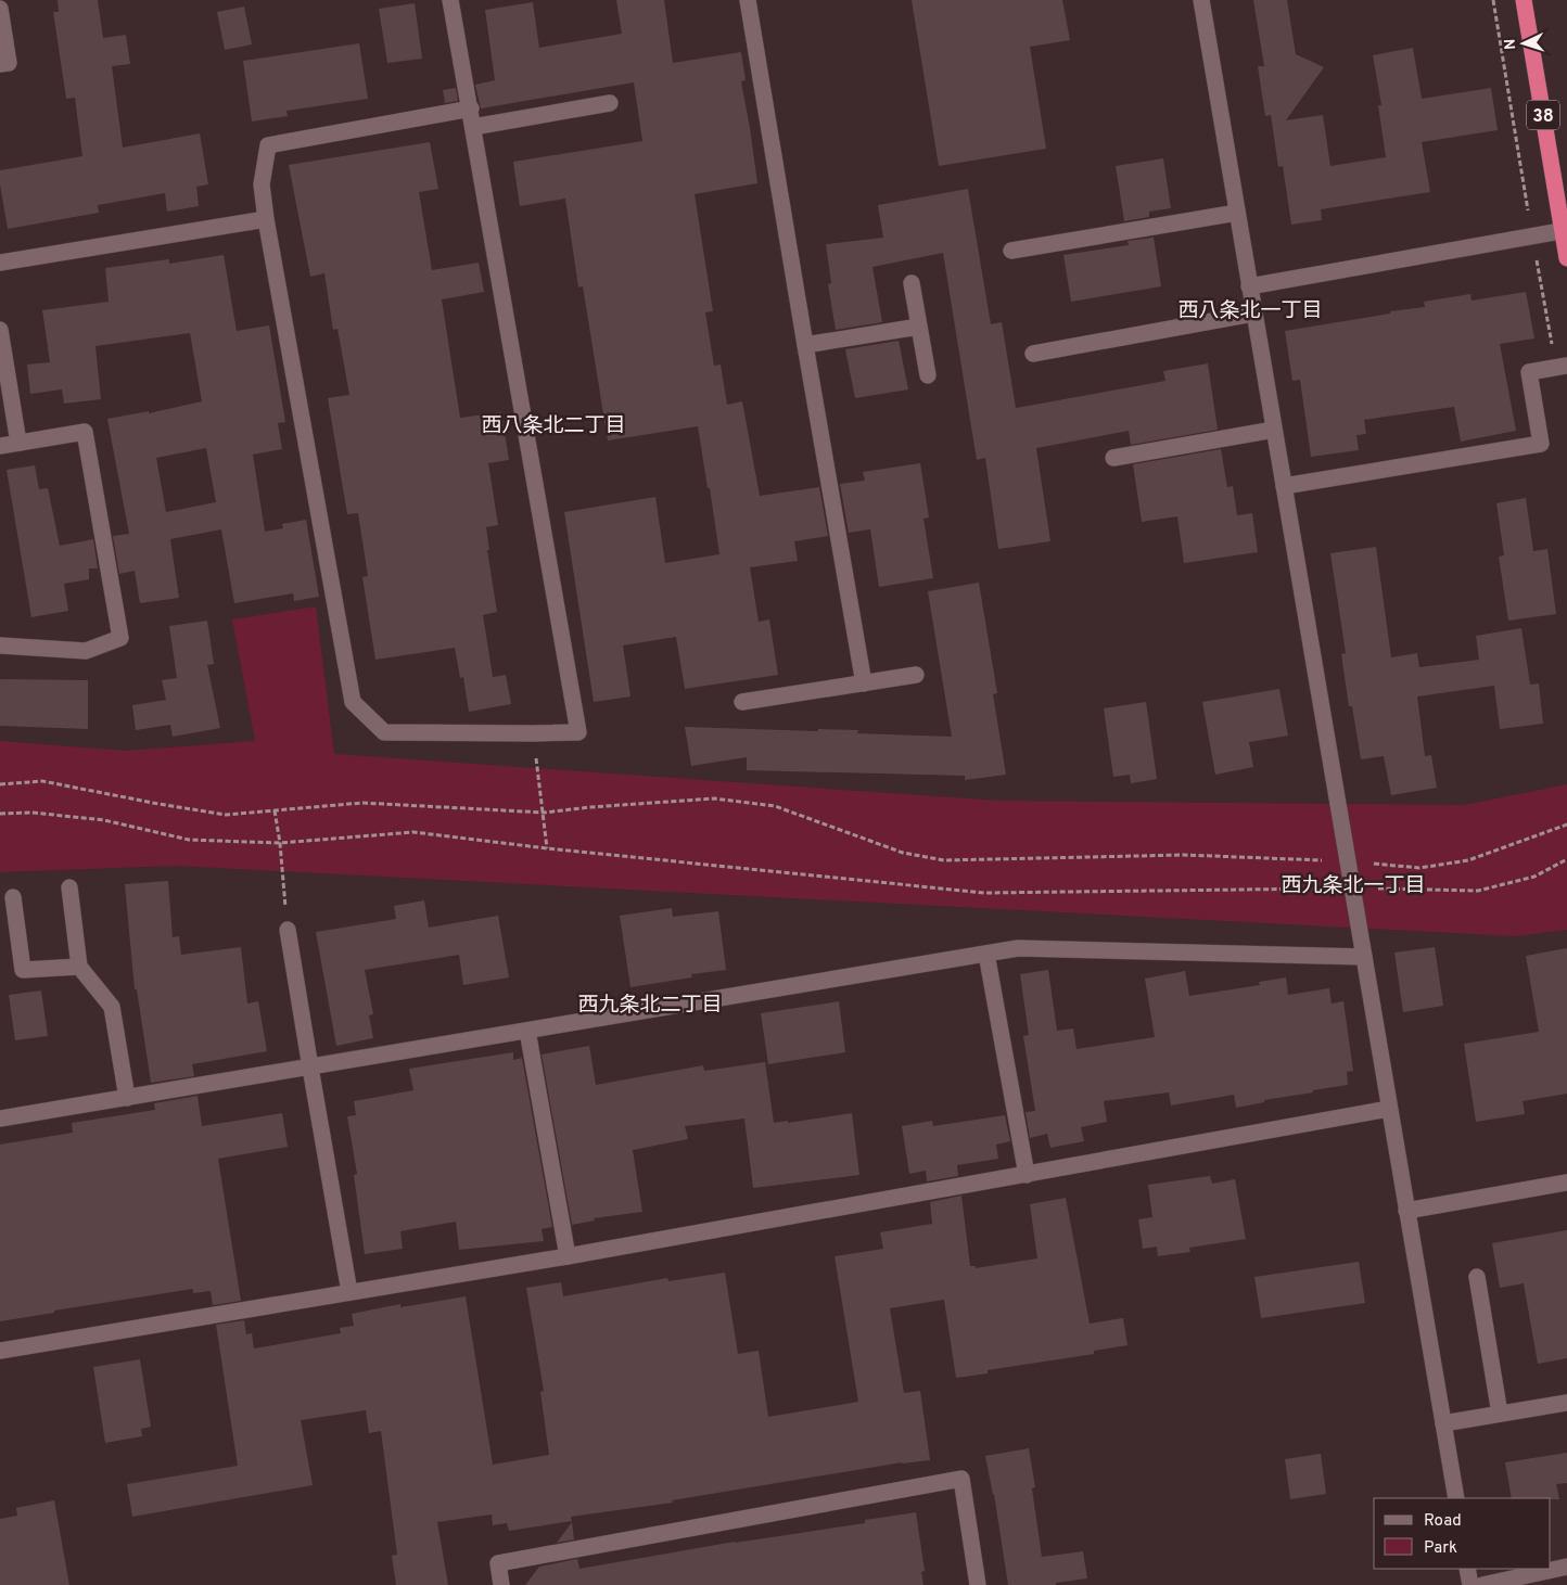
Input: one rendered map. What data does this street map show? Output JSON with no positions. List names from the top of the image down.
{
  "streets": {
    "highway": ["38"]
  },
  "districts": [
    "西八条北一丁目",
    "西八条北二丁目",
    "西九条北一丁目",
    "西九条北二丁目"
  ],
  "legend": ["Road", "Park"],
  "north": "left"
}
